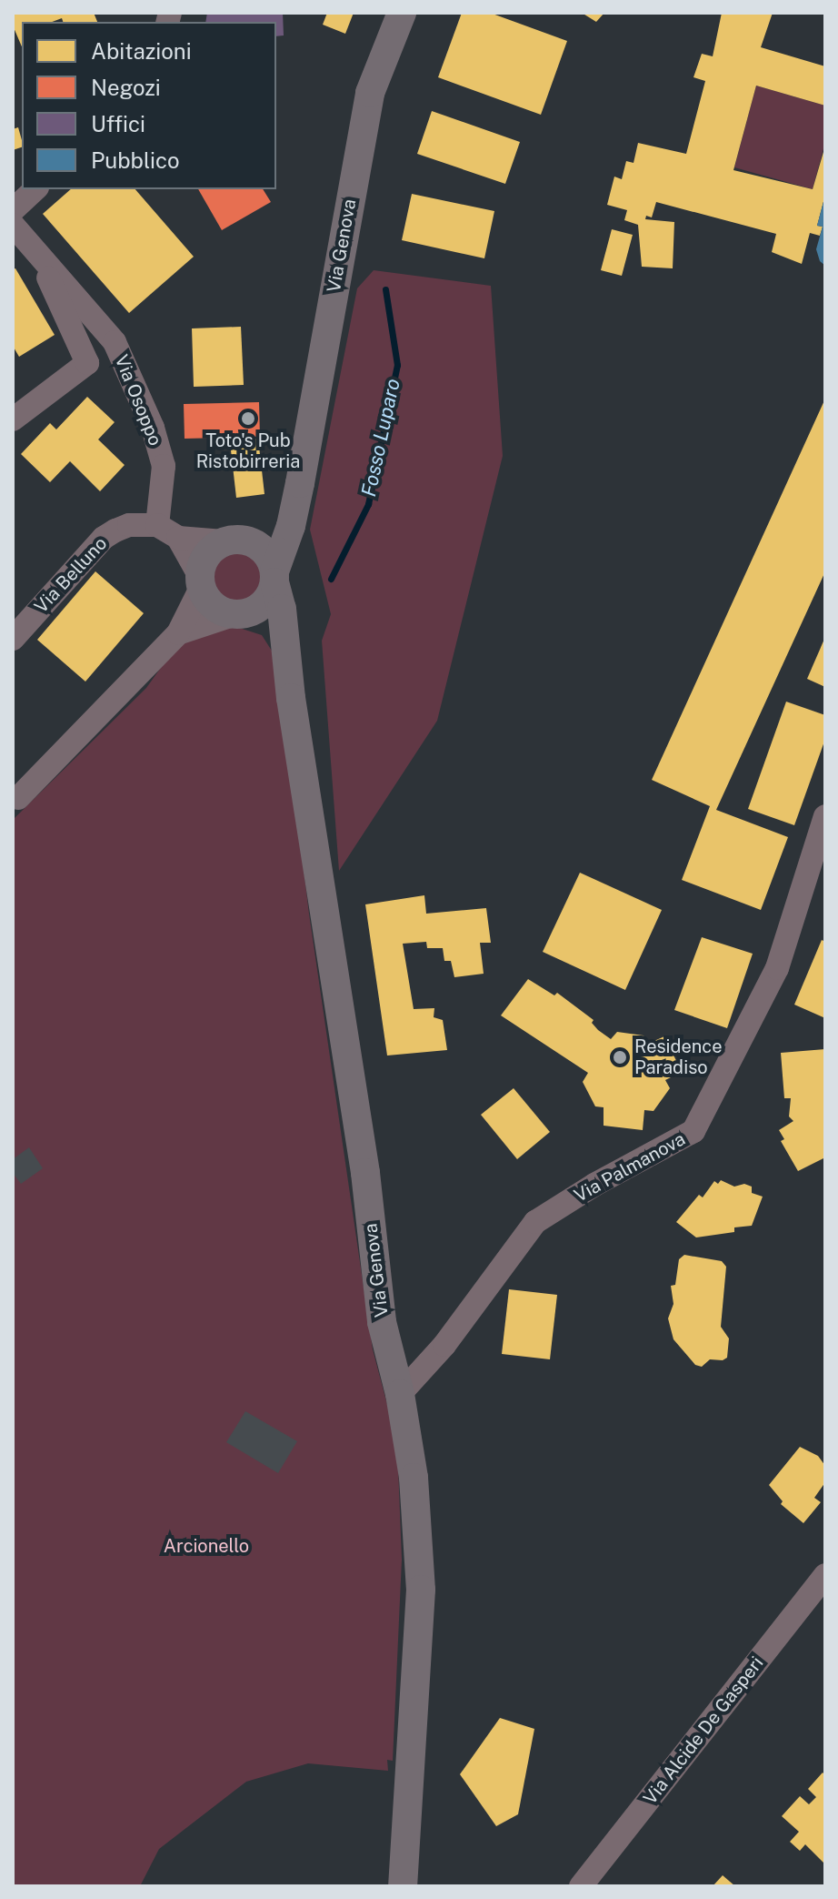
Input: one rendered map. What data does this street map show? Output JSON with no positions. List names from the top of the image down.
{
  "streets": {
    "main road": ["Via Genova"],
    "street": [
      "Via Osoppo",
      "Via Belluno",
      "Via Palmanova",
      "Via Alcide De Gasperi"
    ]
  },
  "crossings": [
    ["Via Genova", "Via Palmanova"],
    ["Via Osoppo", "Via Belluno"]
  ],
  "water": ["Fosso Luparo"],
  "parks": ["Arcionello"],
  "places": ["Toto's Pub Ristobirreria", "Residence Paradiso"],
  "legend": [
    "Abitazioni",
    "Negozi",
    "Uffici",
    "Pubblico"
  ]
}
